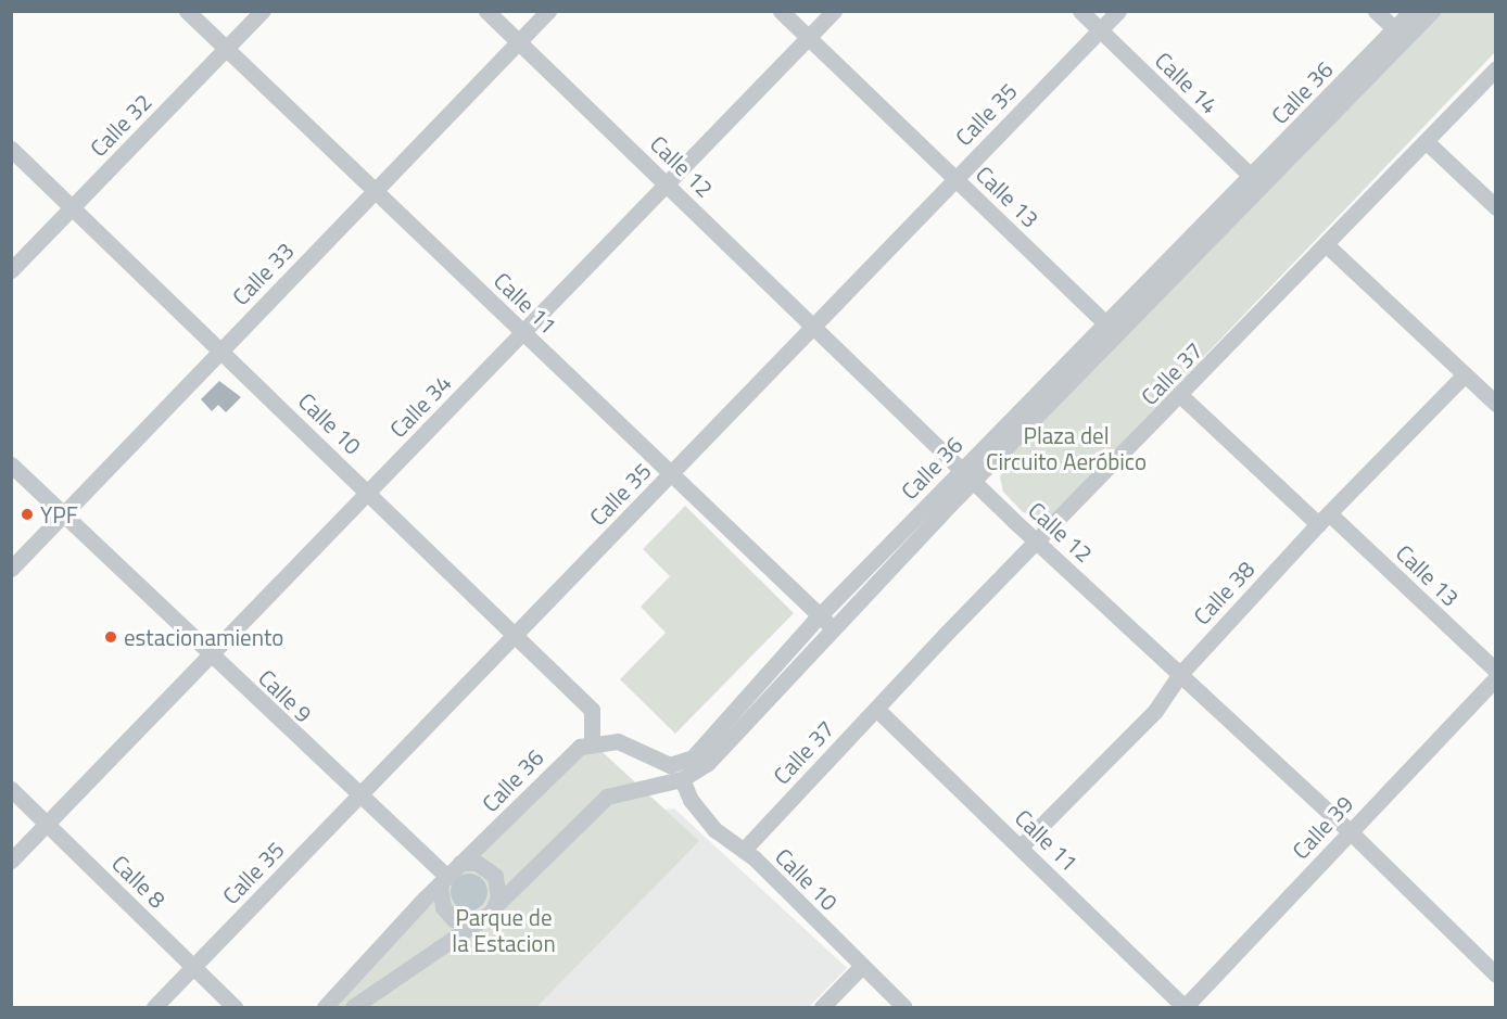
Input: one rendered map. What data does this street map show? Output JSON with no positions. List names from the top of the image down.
{
  "streets": {
    "street": [
      "Calle 14",
      "Calle 36",
      "Calle 35",
      "Calle 32",
      "Calle 12",
      "Calle 13",
      "Calle 33",
      "Calle 11",
      "Calle 37",
      "Calle 34",
      "Calle 10",
      "Calle 38",
      "Calle 9",
      "Calle 39",
      "Calle 8"
    ]
  },
  "crossings": [
    ["Calle 14", "Calle 36"],
    ["Calle 14", "Calle 35"],
    ["Calle 36", "Calle 12"],
    ["Calle 36", "Calle 13"],
    ["Calle 36", "Calle 11"],
    ["Calle 36", "Calle 10"],
    ["Calle 36", "Calle 9"],
    ["Calle 35", "Calle 12"],
    ["Calle 35", "Calle 13"],
    ["Calle 35", "Calle 11"],
    ["Calle 35", "Calle 10"],
    ["Calle 35", "Calle 9"],
    ["Calle 35", "Calle 8"],
    ["Calle 32", "Calle 11"],
    ["Calle 32", "Calle 10"],
    ["Calle 12", "Calle 33"],
    ["Calle 12", "Calle 37"],
    ["Calle 12", "Calle 34"],
    ["Calle 12", "Calle 38"],
    ["Calle 12", "Calle 39"],
    ["Calle 13", "Calle 37"],
    ["Calle 13", "Calle 34"],
    ["Calle 13", "Calle 38"],
    ["Calle 33", "Calle 11"],
    ["Calle 33", "Calle 10"],
    ["Calle 33", "Calle 9"],
    ["Calle 11", "Calle 37"],
    ["Calle 11", "Calle 34"],
    ["Calle 11", "Calle 38"],
    ["Calle 11", "Calle 39"],
    ["Calle 37", "Calle 10"],
    ["Calle 34", "Calle 10"],
    ["Calle 34", "Calle 9"],
    ["Calle 34", "Calle 8"]
  ],
  "parks": ["Plaza del Circuito Aeróbico", "Parque de la Estacion"],
  "places": ["YPF", "estacionamiento"]
}
